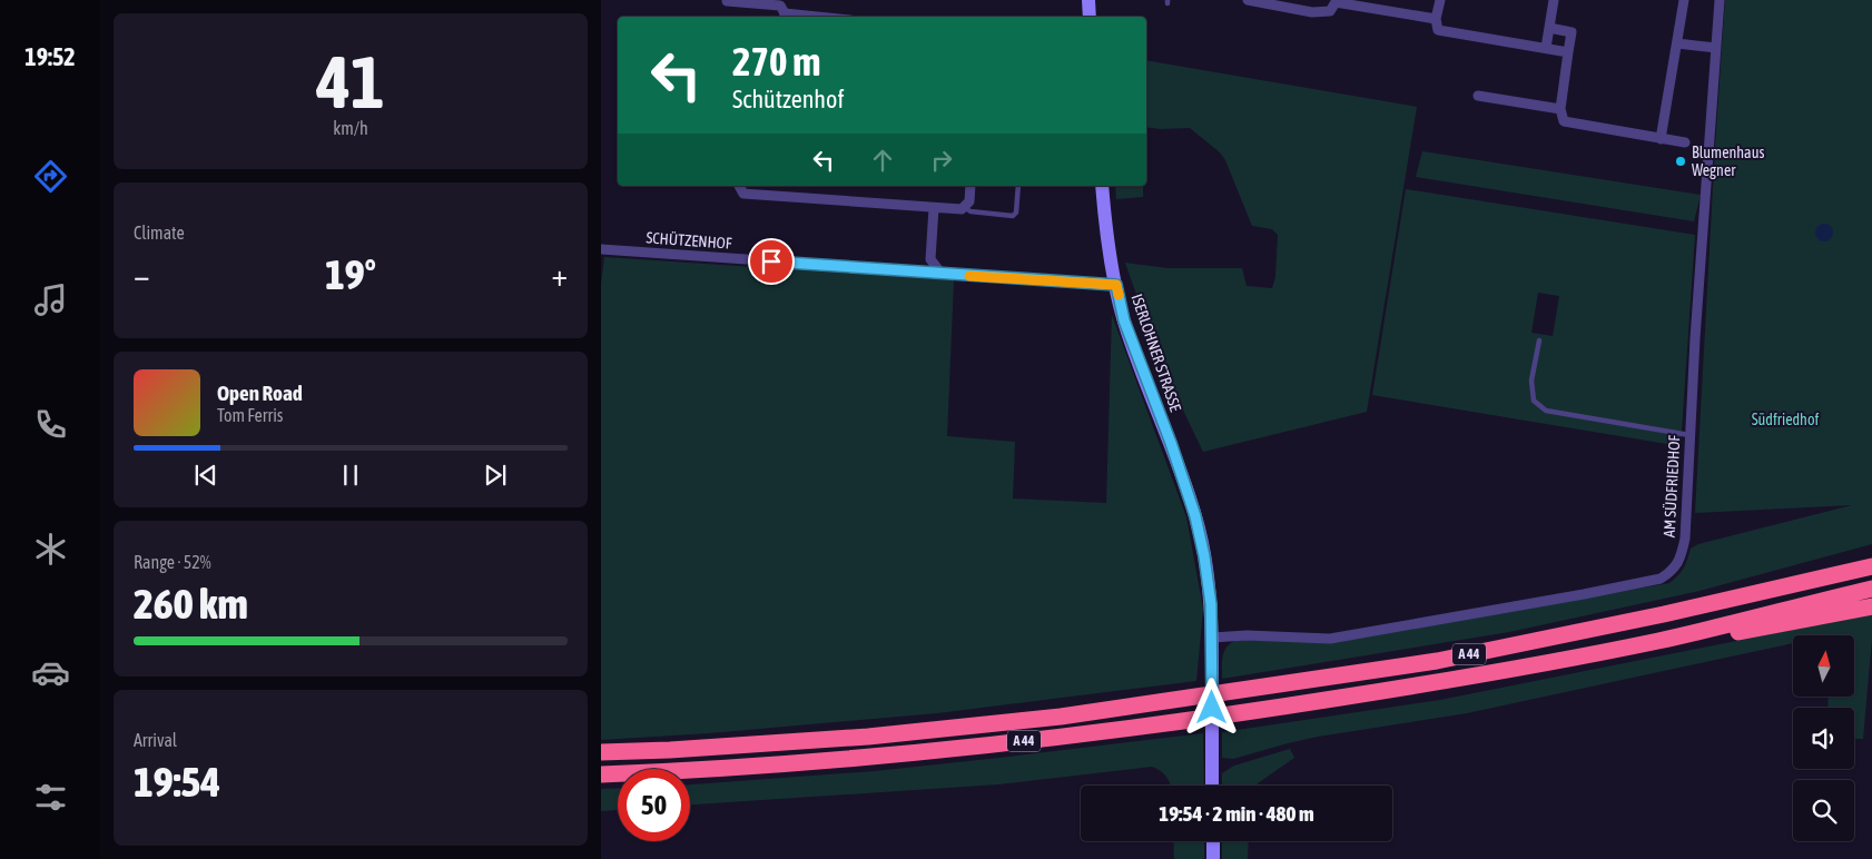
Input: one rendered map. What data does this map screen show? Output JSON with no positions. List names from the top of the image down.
{
  "streets": {
    "highway": ["A 44"],
    "main road": ["ISERLOHNER STRASSE"],
    "street": ["SCHÜTZENHOF", "AM SÜDFRIEDHOF"]
  },
  "crossings": [
    ["SCHÜTZENHOF", "ISERLOHNER STRASSE"],
    ["ISERLOHNER STRASSE", "AM SÜDFRIEDHOF"]
  ],
  "parks": ["Südfriedhof"],
  "places": ["Blumenhaus Wegner"],
  "north": "top",
  "page": {
    "tabs": "19:52",
    "tile": [
      ["41", "km/h"],
      "Climate",
      ["Range · 52%", "260 km"],
      ["Arrival", "19:54"]
    ],
    "turn": ["270 m", "Schützenhof"],
    "heat": ["−", "19°", "+"],
    "song": ["Open Road", "Tom Ferris"],
    "limit": "50",
    "trip": "19:54 · 2 min · 480 m"
  }
}
